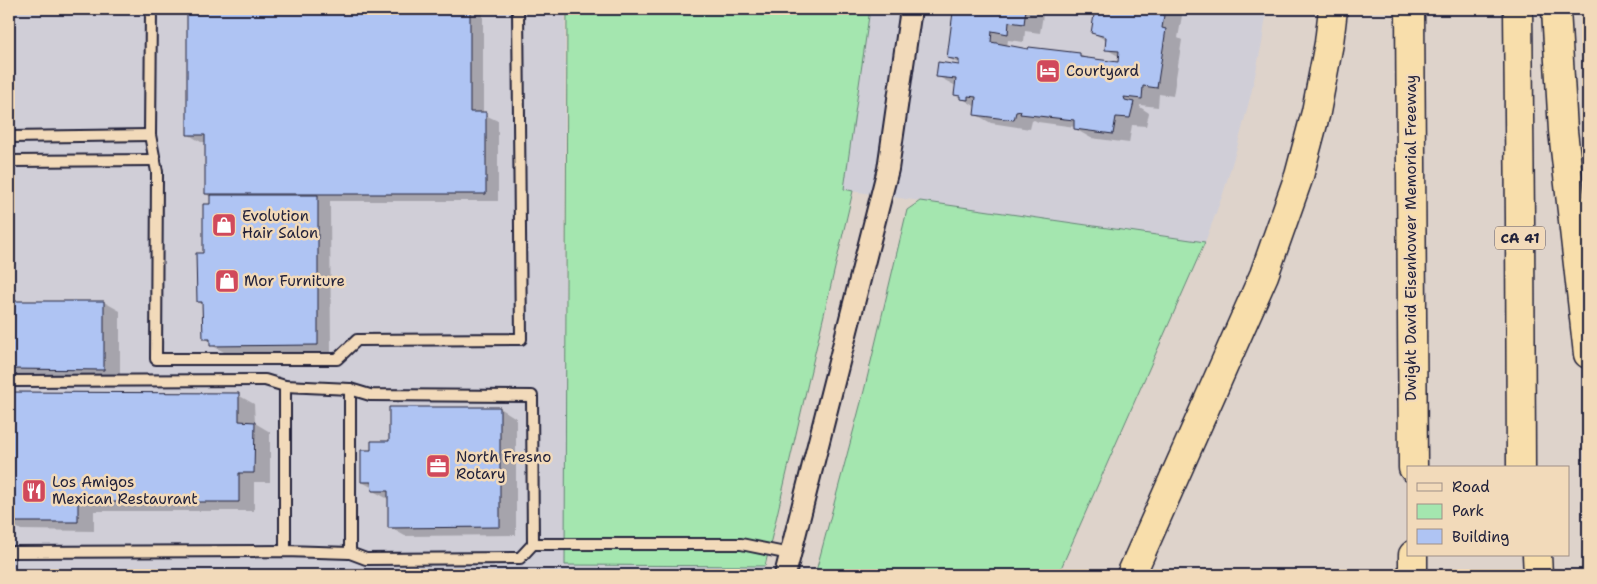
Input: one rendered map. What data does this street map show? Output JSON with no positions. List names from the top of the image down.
{
  "streets": {
    "highway": ["Dwight David Eisenhower Memorial Freeway", "CA 41"]
  },
  "places": {
    "hotel": ["Courtyard"],
    "shop": ["Evolution Hair Salon", "Mor Furniture"],
    "office": ["North Fresno Rotary"],
    "restaurant": ["Los Amigos Mexican Restaurant"]
  },
  "legend": ["Road", "Park", "Building"]
}
